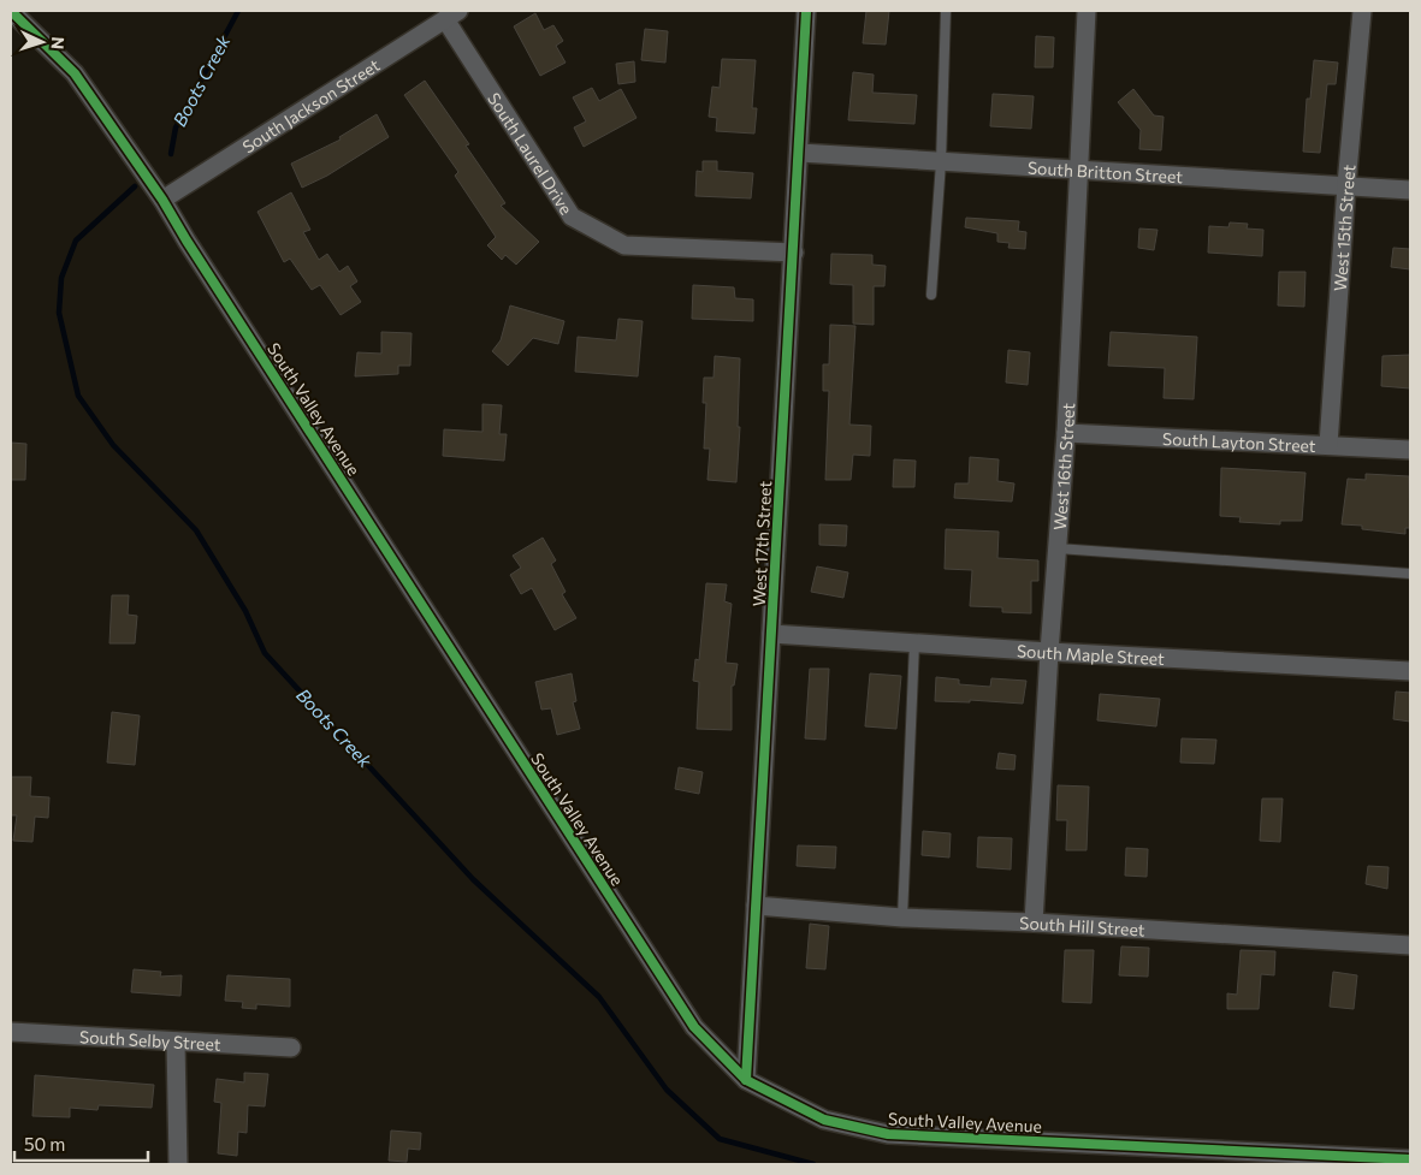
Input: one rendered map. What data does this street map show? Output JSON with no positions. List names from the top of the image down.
{
  "streets": {
    "street": [
      "South Jackson Street",
      "South Laurel Drive",
      "South Britton Street",
      "West 15th Street",
      "South Valley Avenue",
      "South Layton Street",
      "West 16th Street",
      "West 17th Street",
      "South Maple Street",
      "South Hill Street",
      "South Selby Street"
    ]
  },
  "crossings": [
    ["South Jackson Street", "South Laurel Drive"],
    ["South Jackson Street", "South Valley Avenue"],
    ["South Laurel Drive", "West 17th Street"],
    ["South Britton Street", "West 15th Street"],
    ["South Britton Street", "West 16th Street"],
    ["South Britton Street", "West 17th Street"],
    ["West 15th Street", "South Layton Street"],
    ["South Valley Avenue", "West 17th Street"],
    ["South Layton Street", "West 16th Street"],
    ["West 16th Street", "South Maple Street"],
    ["West 16th Street", "South Hill Street"],
    ["West 17th Street", "South Maple Street"],
    ["West 17th Street", "South Hill Street"]
  ],
  "water": ["Boots Creek"],
  "scale_bar": "50 m",
  "north": "right"
}
